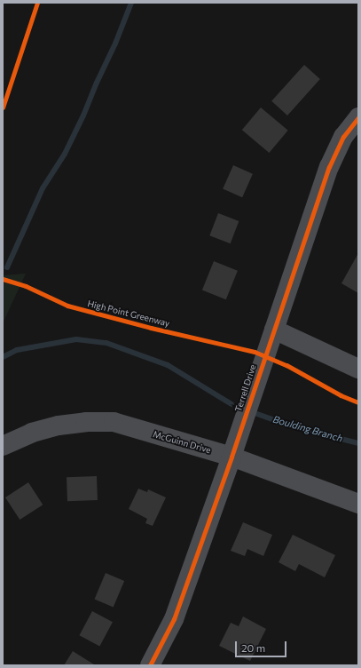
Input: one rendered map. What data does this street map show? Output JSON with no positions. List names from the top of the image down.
{
  "streets": {
    "street": ["Terrell Drive", "McGuinn Drive"],
    "cycle path": ["High Point Greenway"]
  },
  "crossings": [
    ["Terrell Drive", "McGuinn Drive"]
  ],
  "water": ["Boulding Branch"],
  "scale_bar": "20 m"
}
